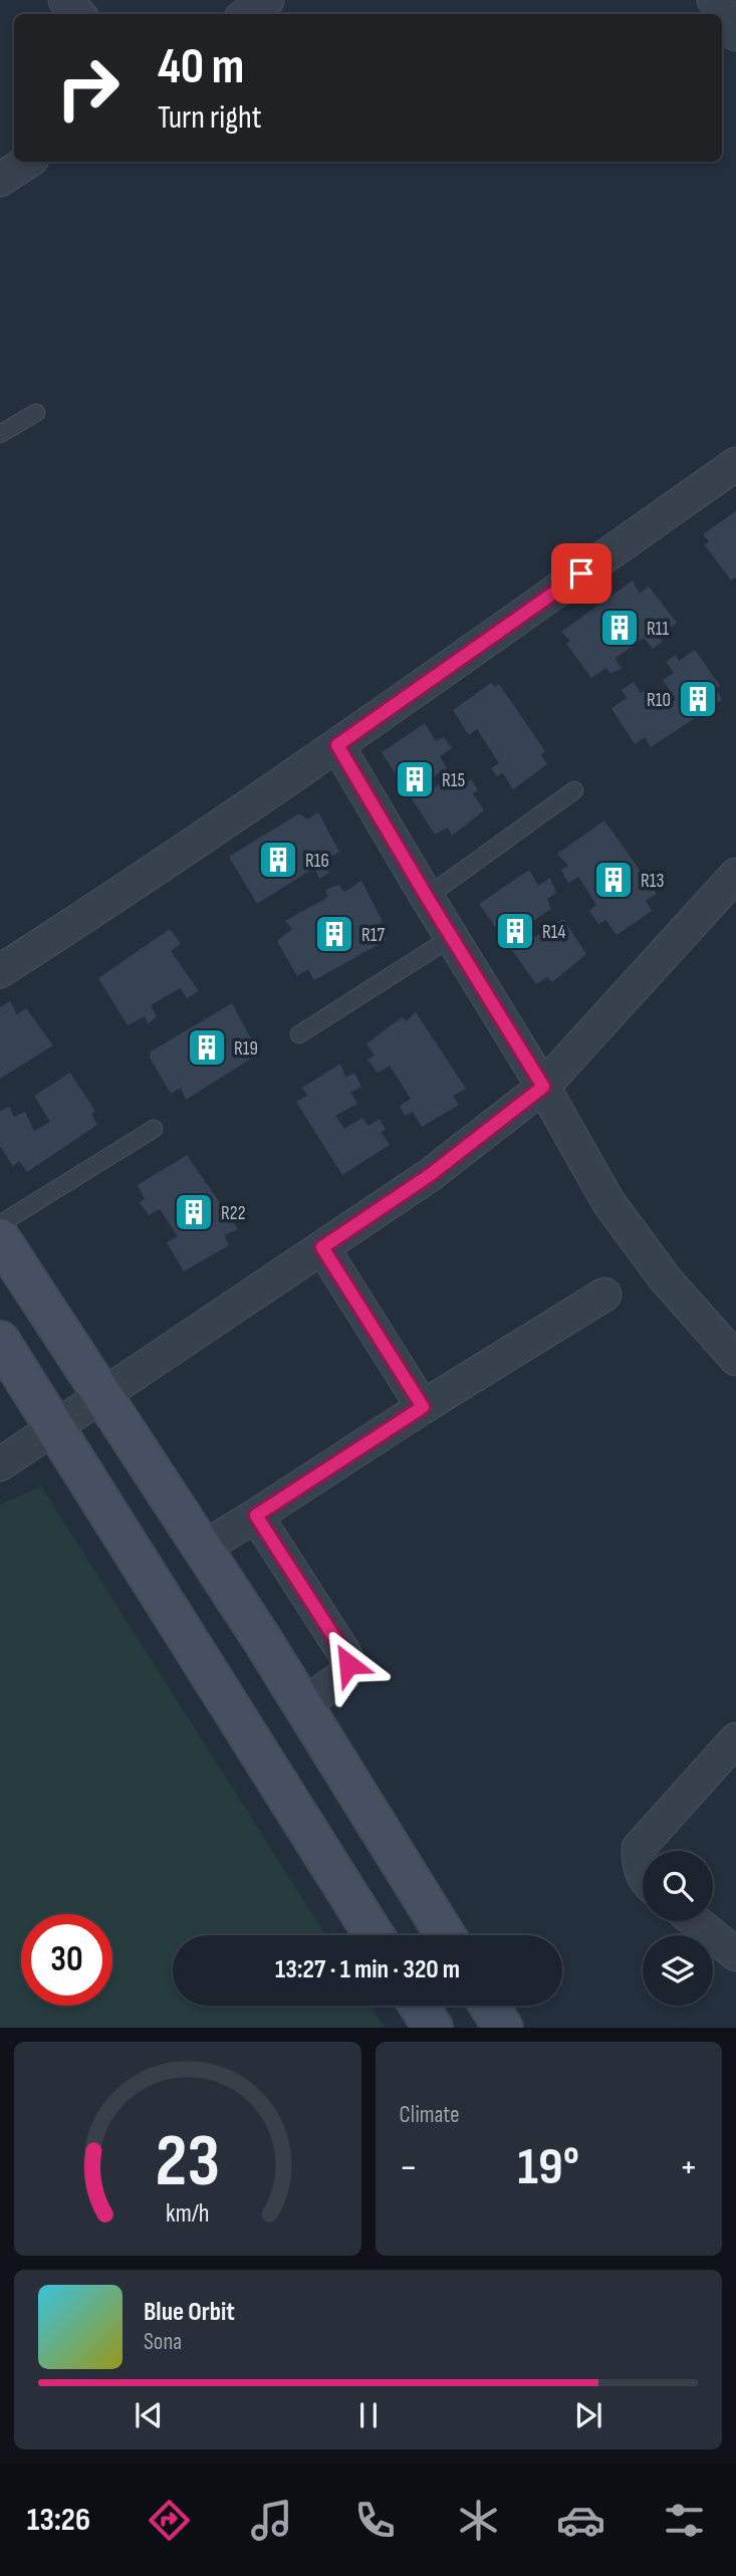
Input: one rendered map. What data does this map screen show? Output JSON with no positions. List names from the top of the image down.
{
  "places": {
    "building": [
      "R11",
      "R10",
      "R15",
      "R16",
      "R13",
      "R14",
      "R17",
      "R19",
      "R22"
    ]
  },
  "page": {
    "turn": ["40 m", "Turn right"],
    "limit": "30",
    "trip": "13:27 · 1 min · 320 m",
    "tile": "Climate",
    "heat": ["−", "19°", "+"],
    "song": ["Blue Orbit", "Sona"],
    "tabs": "13:26",
    "gauge": ["23", "km/h"]
  }
}
